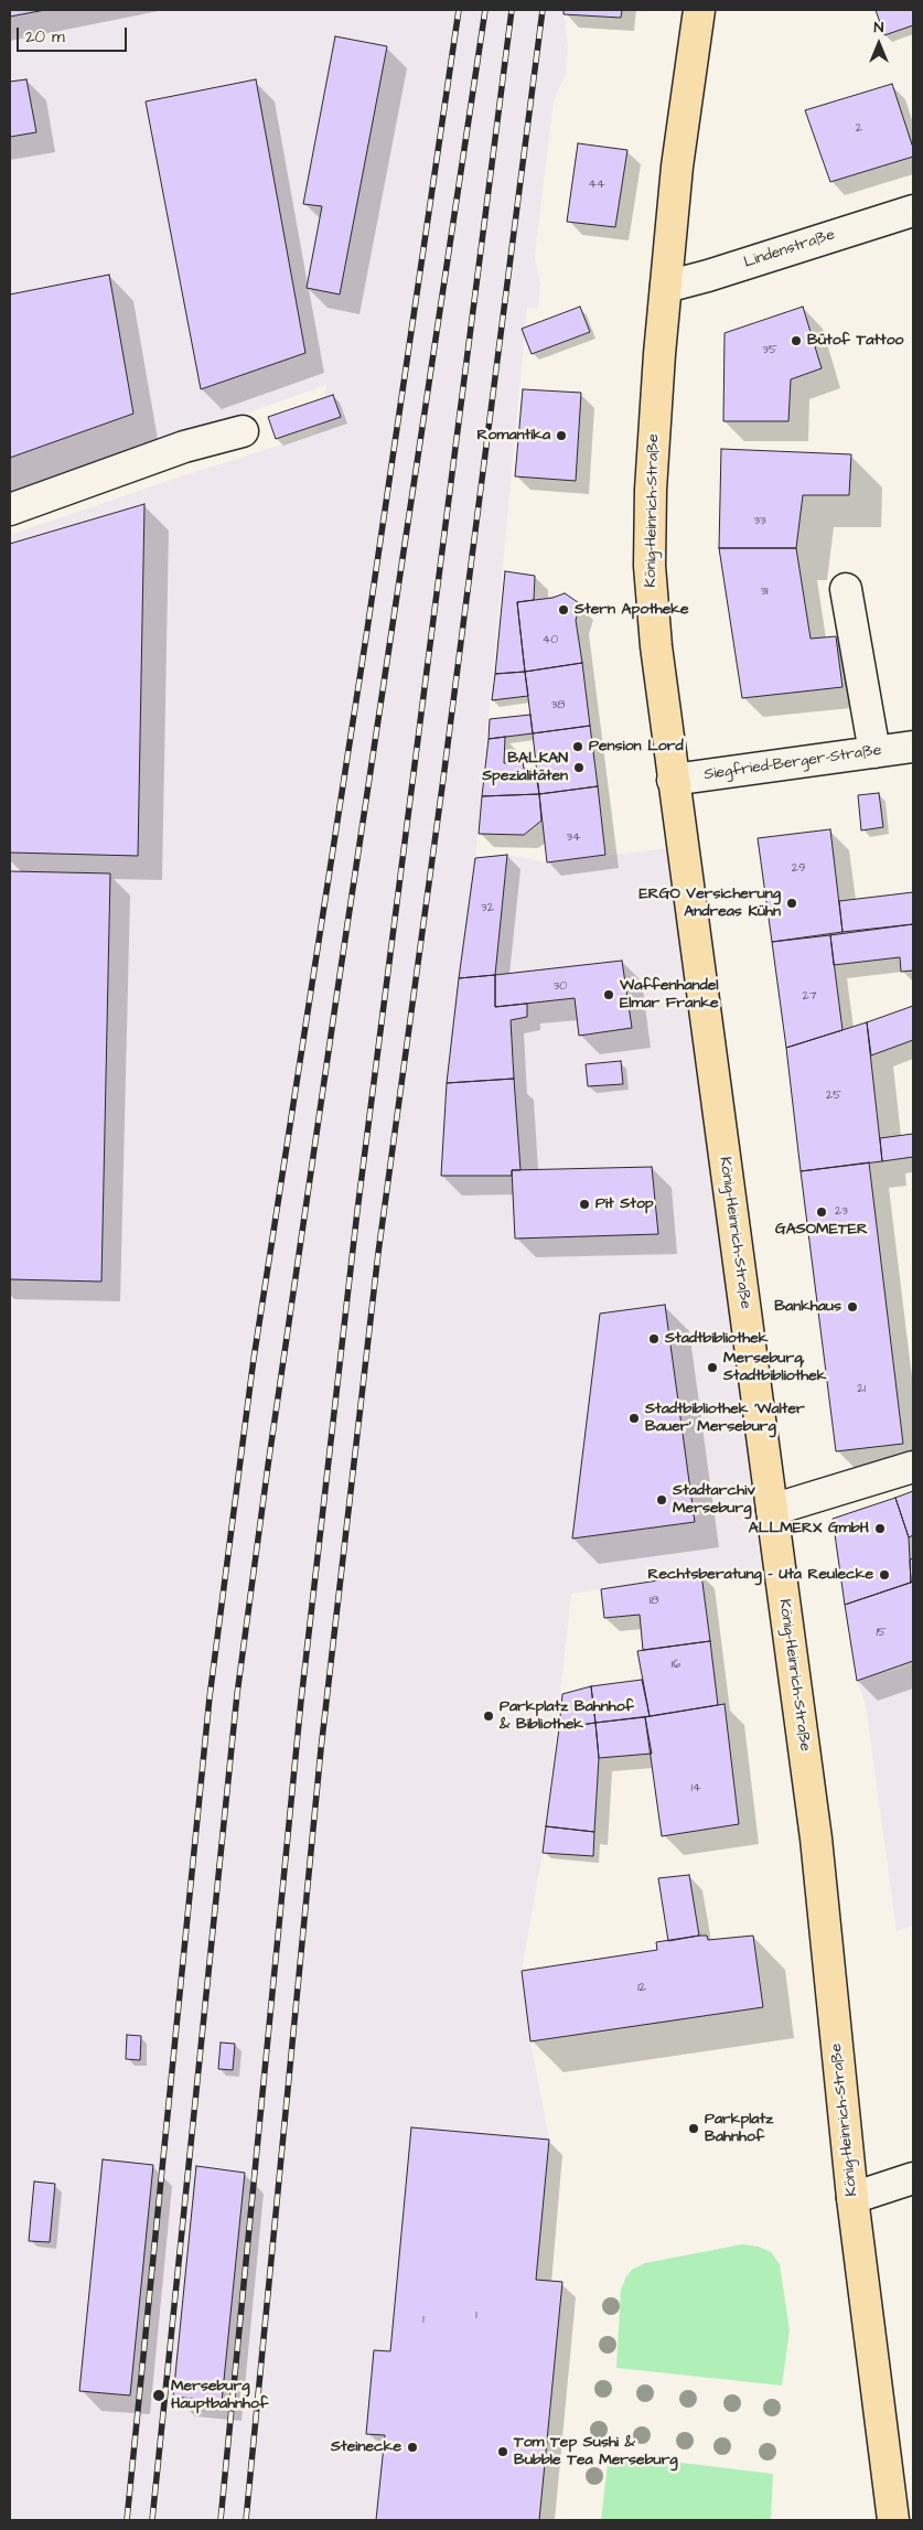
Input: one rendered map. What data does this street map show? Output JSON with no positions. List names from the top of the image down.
{
  "streets": {
    "main road": ["König-Heinrich-Straße"],
    "street": ["Lindenstraße", "Siegfried-Berger-Straße"]
  },
  "crossings": [
    ["Lindenstraße", "König-Heinrich-Straße"],
    ["König-Heinrich-Straße", "Siegfried-Berger-Straße"]
  ],
  "places": [
    "Bütof Tattoo",
    "Romantika",
    "Stern Apotheke",
    "Pension Lord",
    "BALKAN Spezialitäten",
    "ERGO Versicherung Andreas Kühn",
    "Waffenhandel Elmar Franke",
    "Pit Stop",
    "GASOMETER",
    "Bankhaus",
    "Stadtbibliothek",
    "Merseburg, Stadtbibliothek",
    "Stadtbibliothek 'Walter Bauer' Merseburg",
    "Stadtarchiv Merseburg",
    "ALLMERX GmbH",
    "Rechtsberatung - Uta Reulecke",
    "Parkplatz Bahnhof & Bibliothek",
    "Parkplatz Bahnhof",
    "Merseburg Hauptbahnhof",
    "Steinecke",
    "Tom Tep Sushi & Bubble Tea Merseburg"
  ],
  "house_numbers": [
    "2",
    "44",
    "35",
    "33",
    "31",
    "40",
    "38",
    "34",
    "29",
    "32",
    "30",
    "27",
    "25",
    "23",
    "21",
    "18",
    "15",
    "16",
    "14",
    "12",
    "1",
    "1"
  ],
  "scale_bar": "20 m",
  "north": "top"
}
